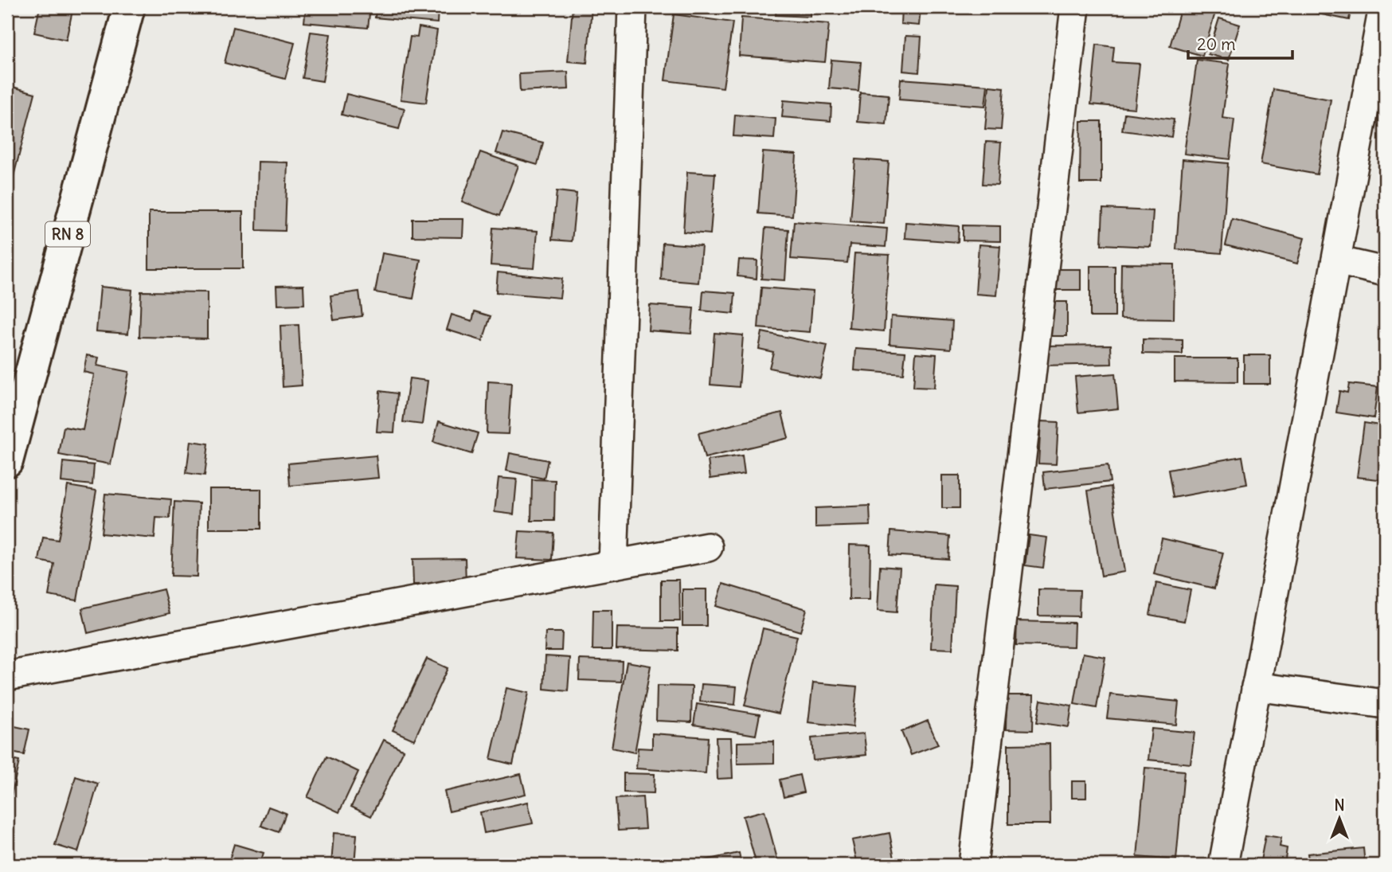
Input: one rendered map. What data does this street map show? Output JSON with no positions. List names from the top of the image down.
{
  "streets": {
    "main road": ["RN 8"]
  },
  "scale_bar": "20 m",
  "north": "top"
}
